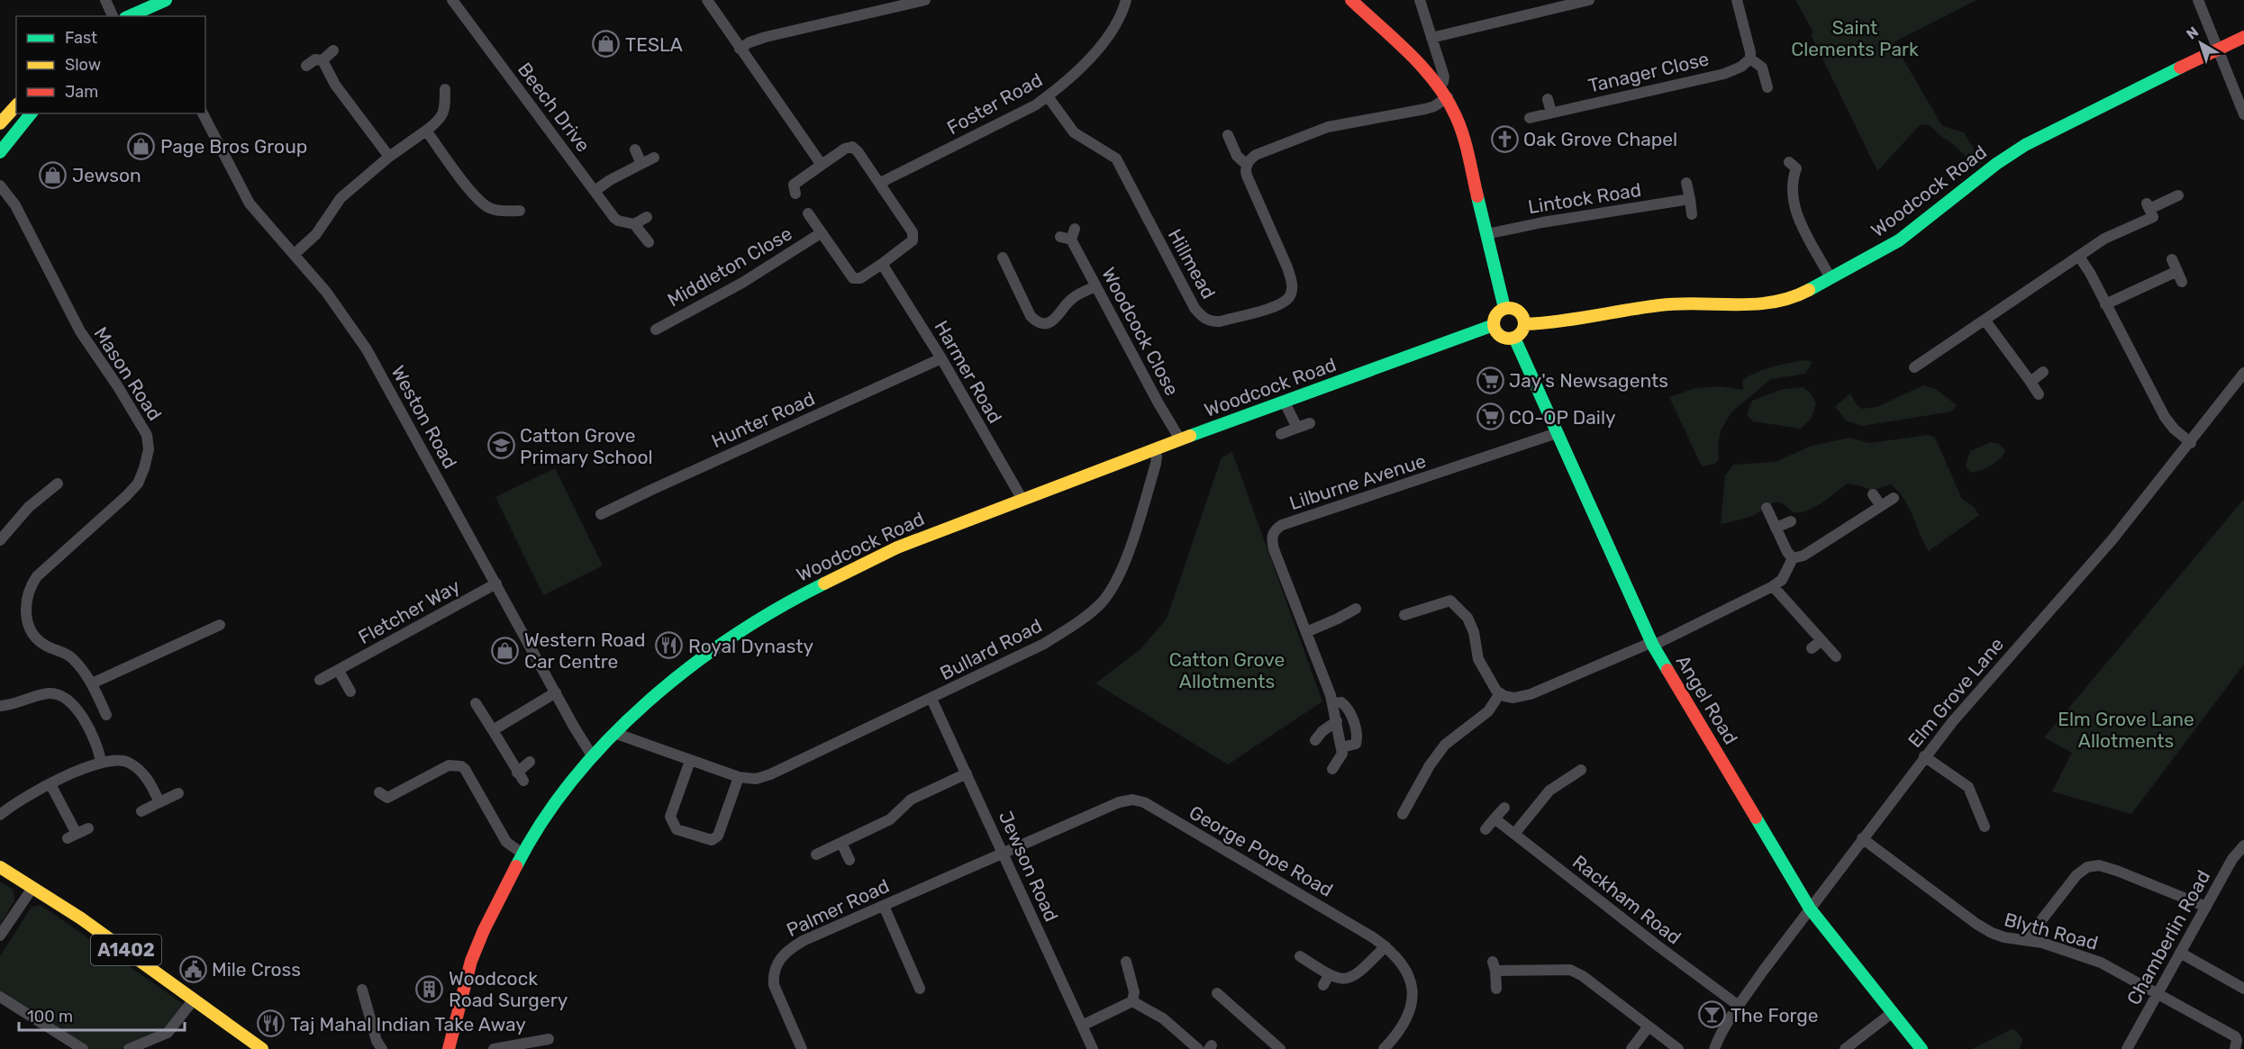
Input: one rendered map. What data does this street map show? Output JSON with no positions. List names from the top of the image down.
{
  "streets": {
    "main road": ["Woodcock Road", "Angel Road", "A1402"],
    "street": [
      "Tanager Close",
      "Foster Road",
      "Beech Drive",
      "Lintock Road",
      "Hillmead",
      "Middleton Close",
      "Woodcock Close",
      "Harmer Road",
      "Mason Road",
      "Weston Road",
      "Hunter Road",
      "Lilburne Avenue",
      "Fletcher Way",
      "Bullard Road",
      "Elm Grove Lane",
      "George Pope Road",
      "Jewson Road",
      "Rackham Road",
      "Palmer Road",
      "Blyth Road",
      "Chamberlin Road"
    ]
  },
  "crossings": [
    ["Foster Road", "Hillmead"],
    ["Woodcock Road", "Woodcock Close"],
    ["Woodcock Road", "Harmer Road"],
    ["Woodcock Road", "Weston Road"],
    ["Woodcock Road", "Bullard Road"],
    ["Woodcock Road", "Angel Road"],
    ["Harmer Road", "Hunter Road"],
    ["Weston Road", "Fletcher Way"],
    ["Lilburne Avenue", "Angel Road"],
    ["Bullard Road", "Jewson Road"],
    ["Elm Grove Lane", "Angel Road"],
    ["Elm Grove Lane", "Rackham Road"],
    ["Elm Grove Lane", "Blyth Road"],
    ["George Pope Road", "Jewson Road"],
    ["George Pope Road", "Palmer Road"],
    ["Jewson Road", "Palmer Road"],
    ["Blyth Road", "Chamberlin Road"]
  ],
  "parks": ["Saint Clements Park", "Catton Grove Allotments", "Elm Grove Lane Allotments"],
  "places": {
    "shop": [
      "TESLA",
      "Page Bros Group",
      "Jewson",
      "Western Road Car Centre"
    ],
    "church": ["Oak Grove Chapel"],
    "supermarket": ["Jay's Newsagents", "CO-OP Daily"],
    "school or university": ["Catton Grove Primary School"],
    "restaurant": ["Royal Dynasty", "Taj Mahal Indian Take Away"],
    "public building": ["Mile Cross"],
    "building": ["Woodcock Road Surgery"],
    "bar": ["The Forge"]
  },
  "legend": ["Fast", "Slow", "Jam"],
  "scale_bar": "100 m",
  "north": "top left"
}
